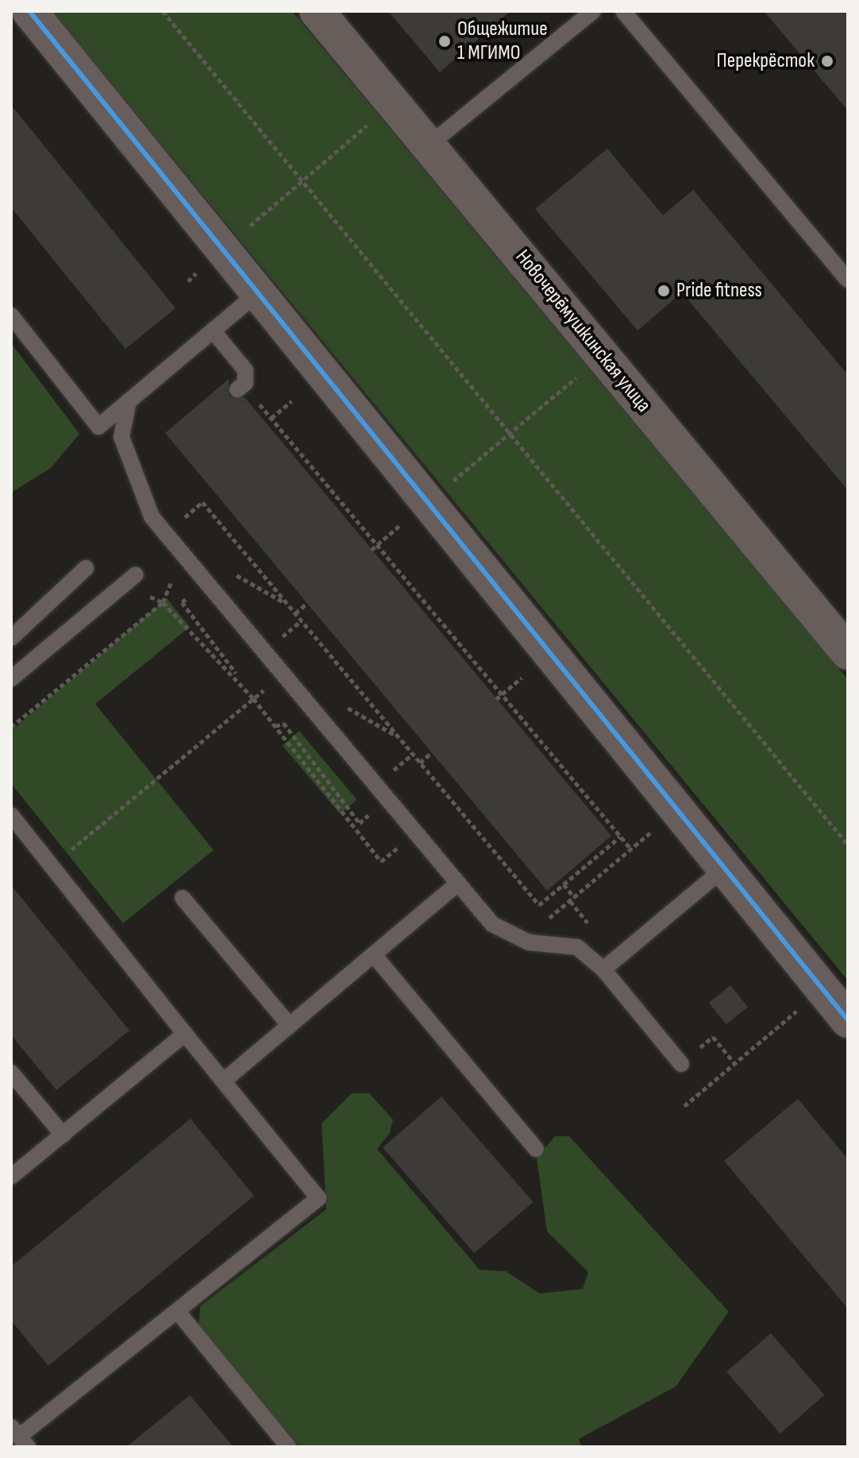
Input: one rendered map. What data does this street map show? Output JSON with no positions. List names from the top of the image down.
{
  "streets": {
    "street": ["Новочерёмушкинская улица"]
  },
  "places": ["Общежитие 1 МГИМО", "Перекрёсток", "Pride fitness"]
}
